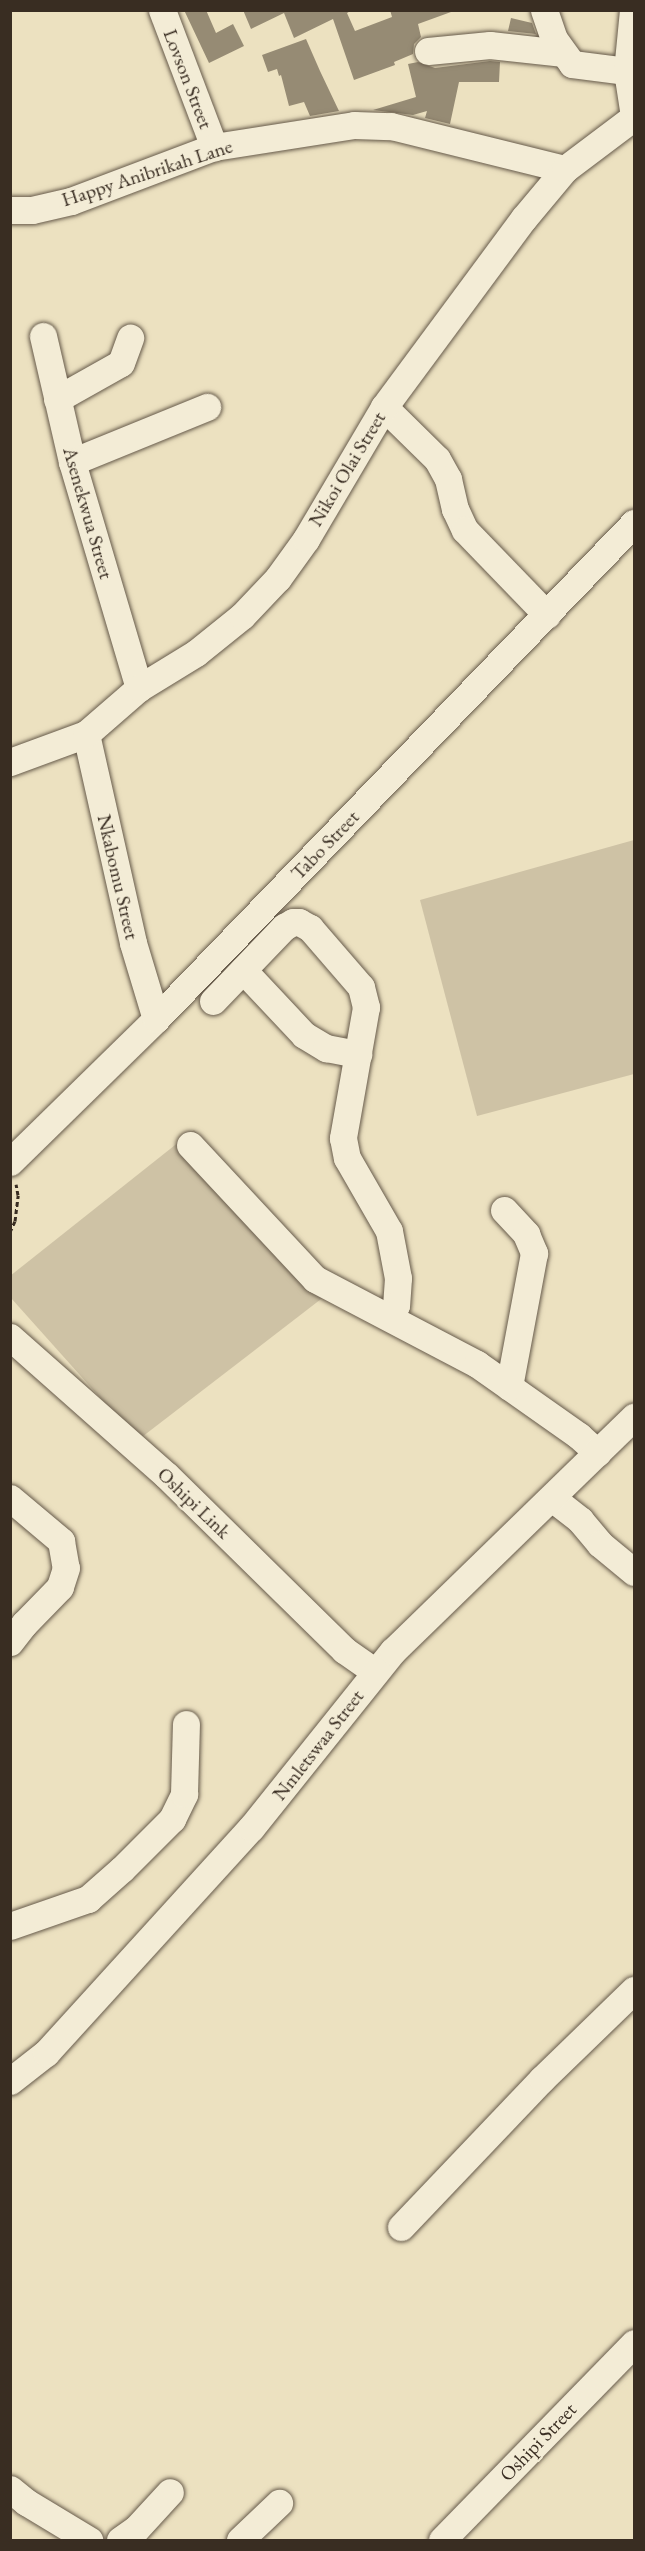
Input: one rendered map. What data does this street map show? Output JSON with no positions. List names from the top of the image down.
{
  "streets": {
    "street": [
      "Lovson Street",
      "Happy Anibrikah Lane",
      "Nikoi Olai Street",
      "Asenekwua Street",
      "Tabo Street",
      "Nkabomu Street",
      "Oshipi Link",
      "Nmletswaa Street",
      "Oshipi Street"
    ]
  },
  "crossings": [
    ["Lovson Street", "Happy Anibrikah Lane"],
    ["Happy Anibrikah Lane", "Nikoi Olai Street"],
    ["Nikoi Olai Street", "Asenekwua Street"],
    ["Nikoi Olai Street", "Nkabomu Street"],
    ["Tabo Street", "Nkabomu Street"],
    ["Oshipi Link", "Nmletswaa Street"]
  ]
}
